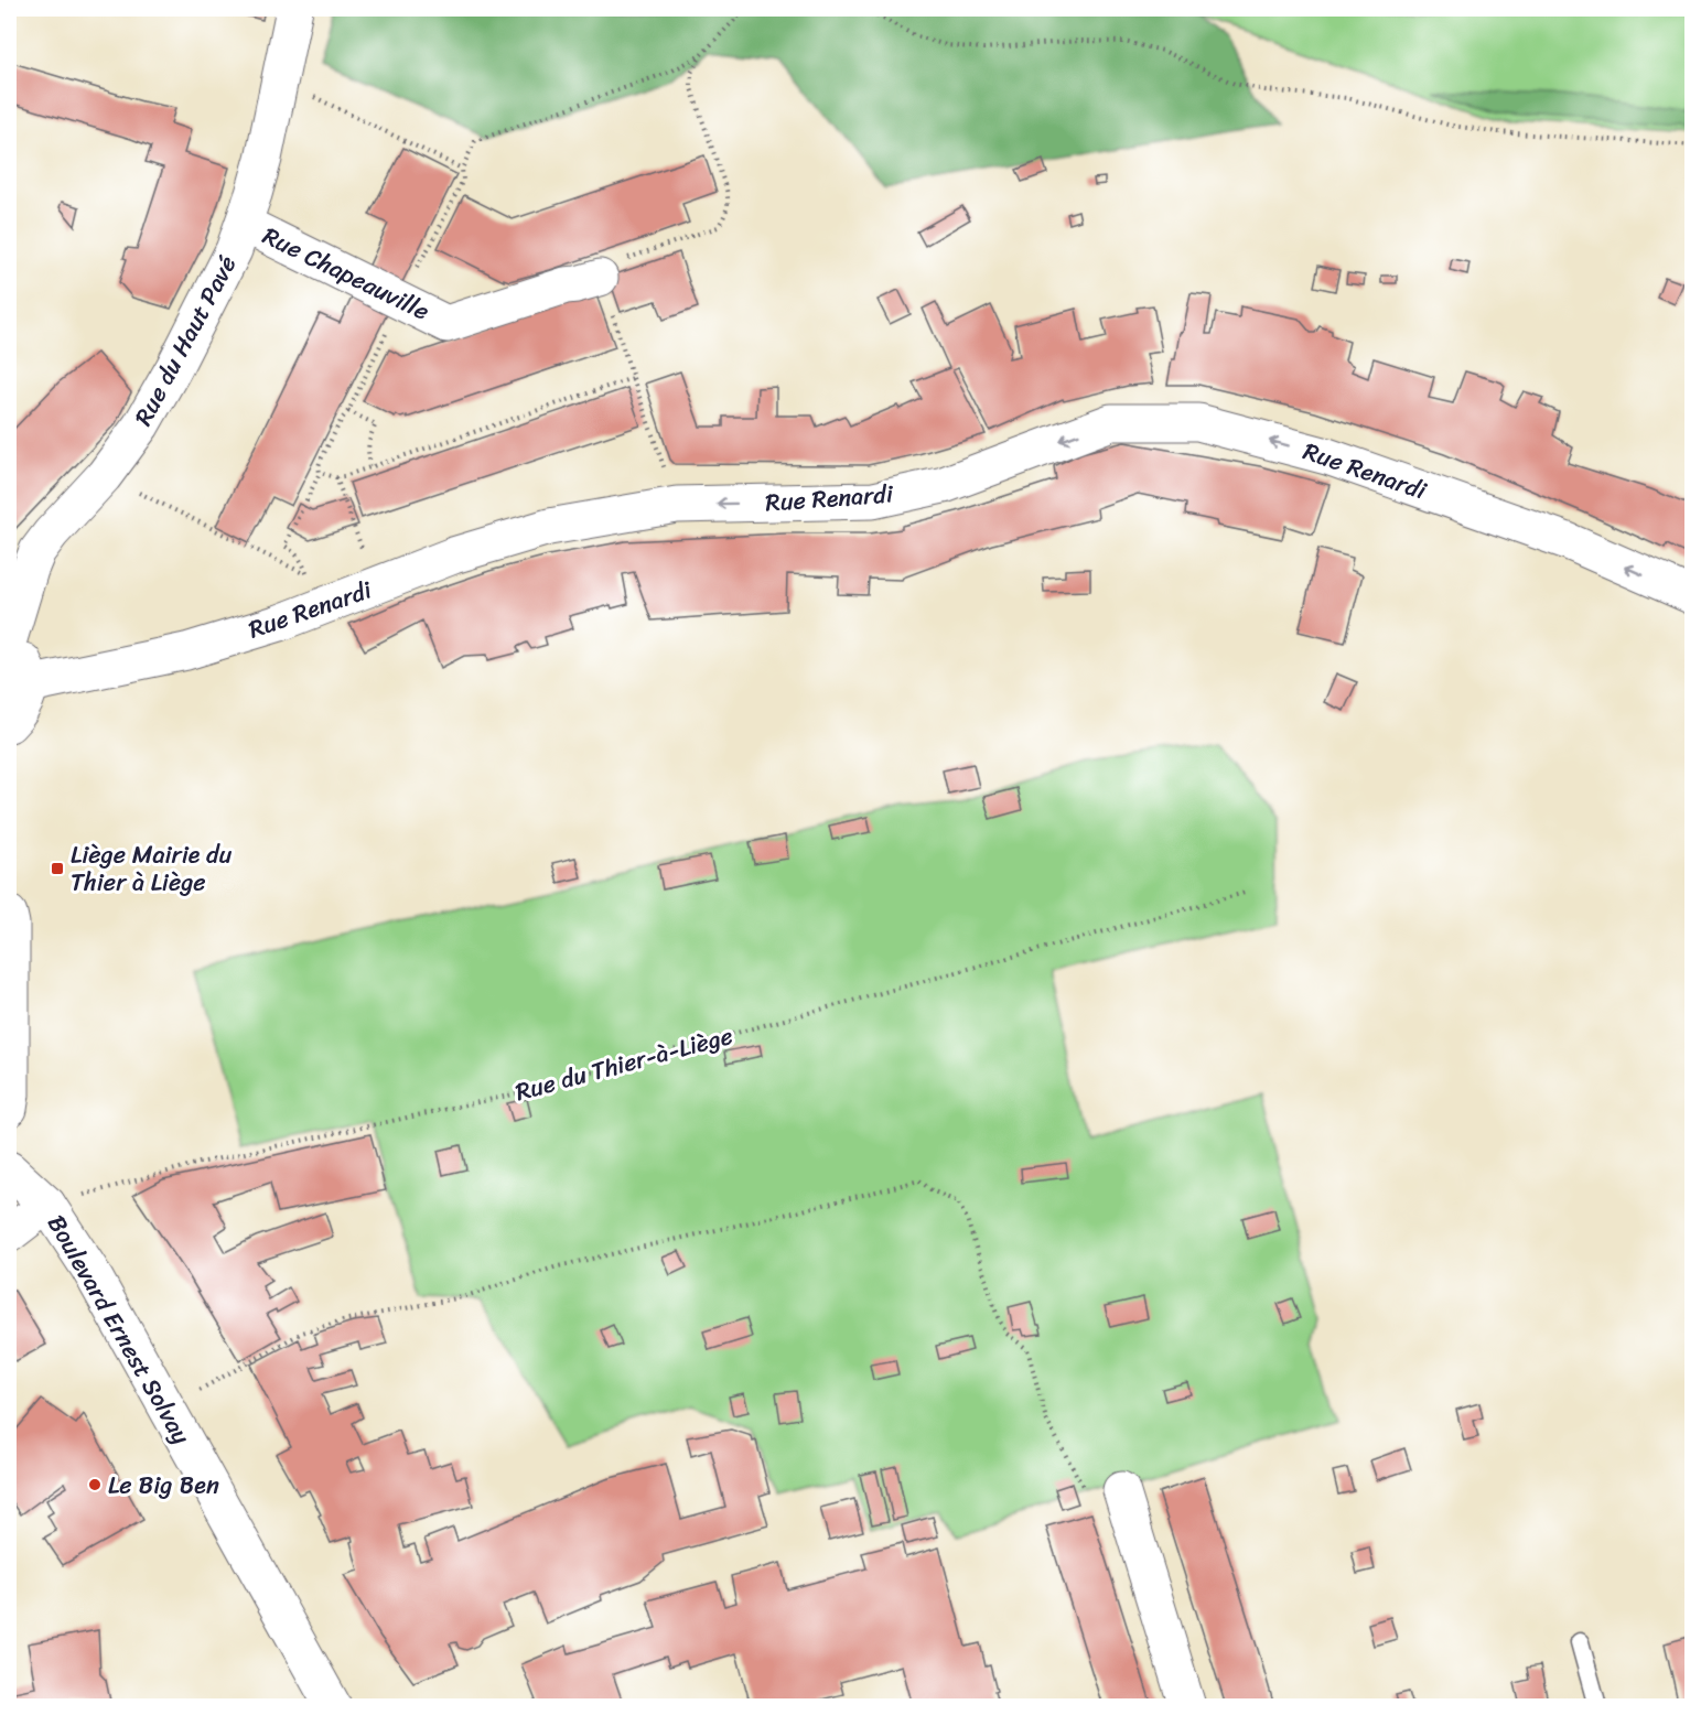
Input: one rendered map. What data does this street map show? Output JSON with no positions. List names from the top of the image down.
{
  "streets": {
    "street": [
      "Rue Chapeauville",
      "Rue du Haut Pavé",
      "Rue Renardi",
      "Boulevard Ernest Solvay"
    ],
    "path": ["Rue du Thier-à-Liège"]
  },
  "crossings": [
    ["Rue Chapeauville", "Rue du Haut Pavé"],
    ["Rue du Thier-à-Liège", "Boulevard Ernest Solvay"]
  ],
  "one_way": ["Rue Renardi"],
  "places": {
    "transit": ["Liège Mairie du Thier à Liège"],
    "other": ["Le Big Ben"]
  }
}
